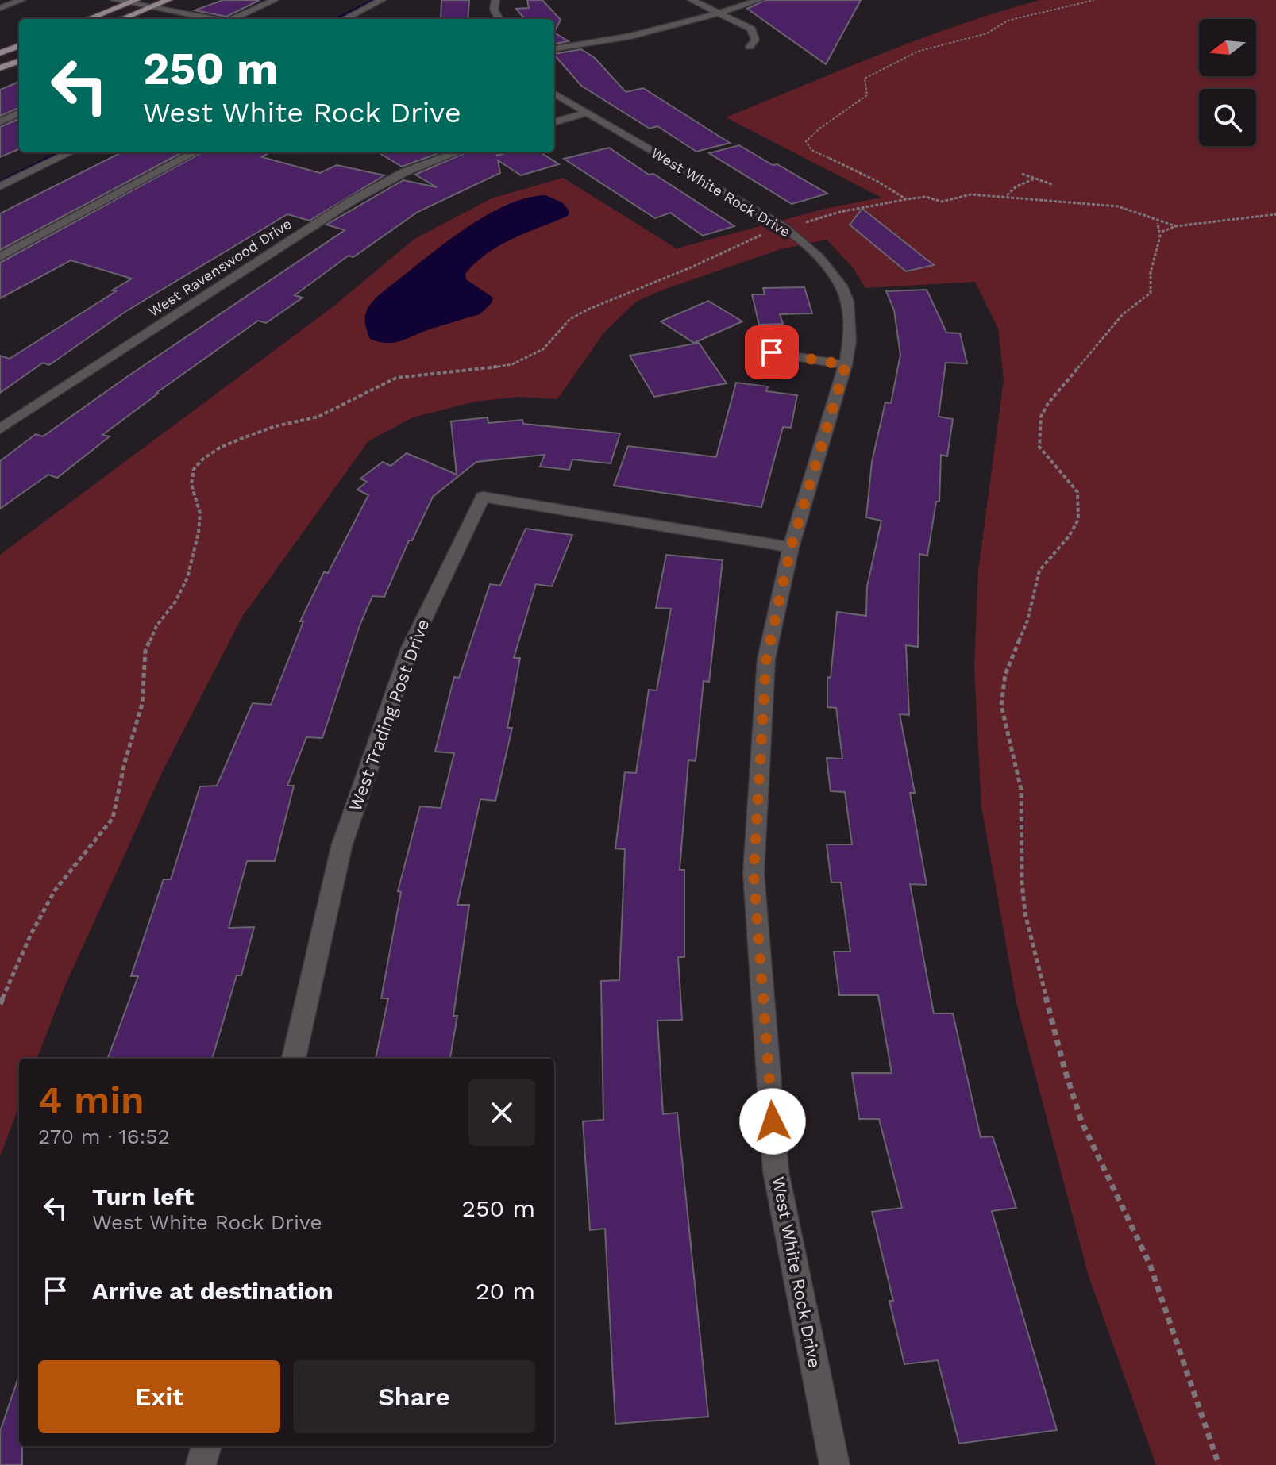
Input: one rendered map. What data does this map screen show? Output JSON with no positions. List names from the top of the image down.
{
  "streets": {
    "street": ["West White Rock Drive", "West Ravenswood Drive", "West Trading Post Drive"]
  },
  "crossings": [
    ["West White Rock Drive", "West Trading Post Drive"]
  ],
  "north": "left",
  "page": {
    "turn": ["250 m", "West White Rock Drive"],
    "heading": ["4 min", "270 m · 16:52"],
    "list": [
      {
        "name": "Turn left",
        "note": "West White Rock Drive",
        "value": "250 m"
      },
      {
        "name": "Arrive at destination",
        "value": "20 m"
      }
    ],
    "buttons": ["Exit", "Share"]
  }
}
